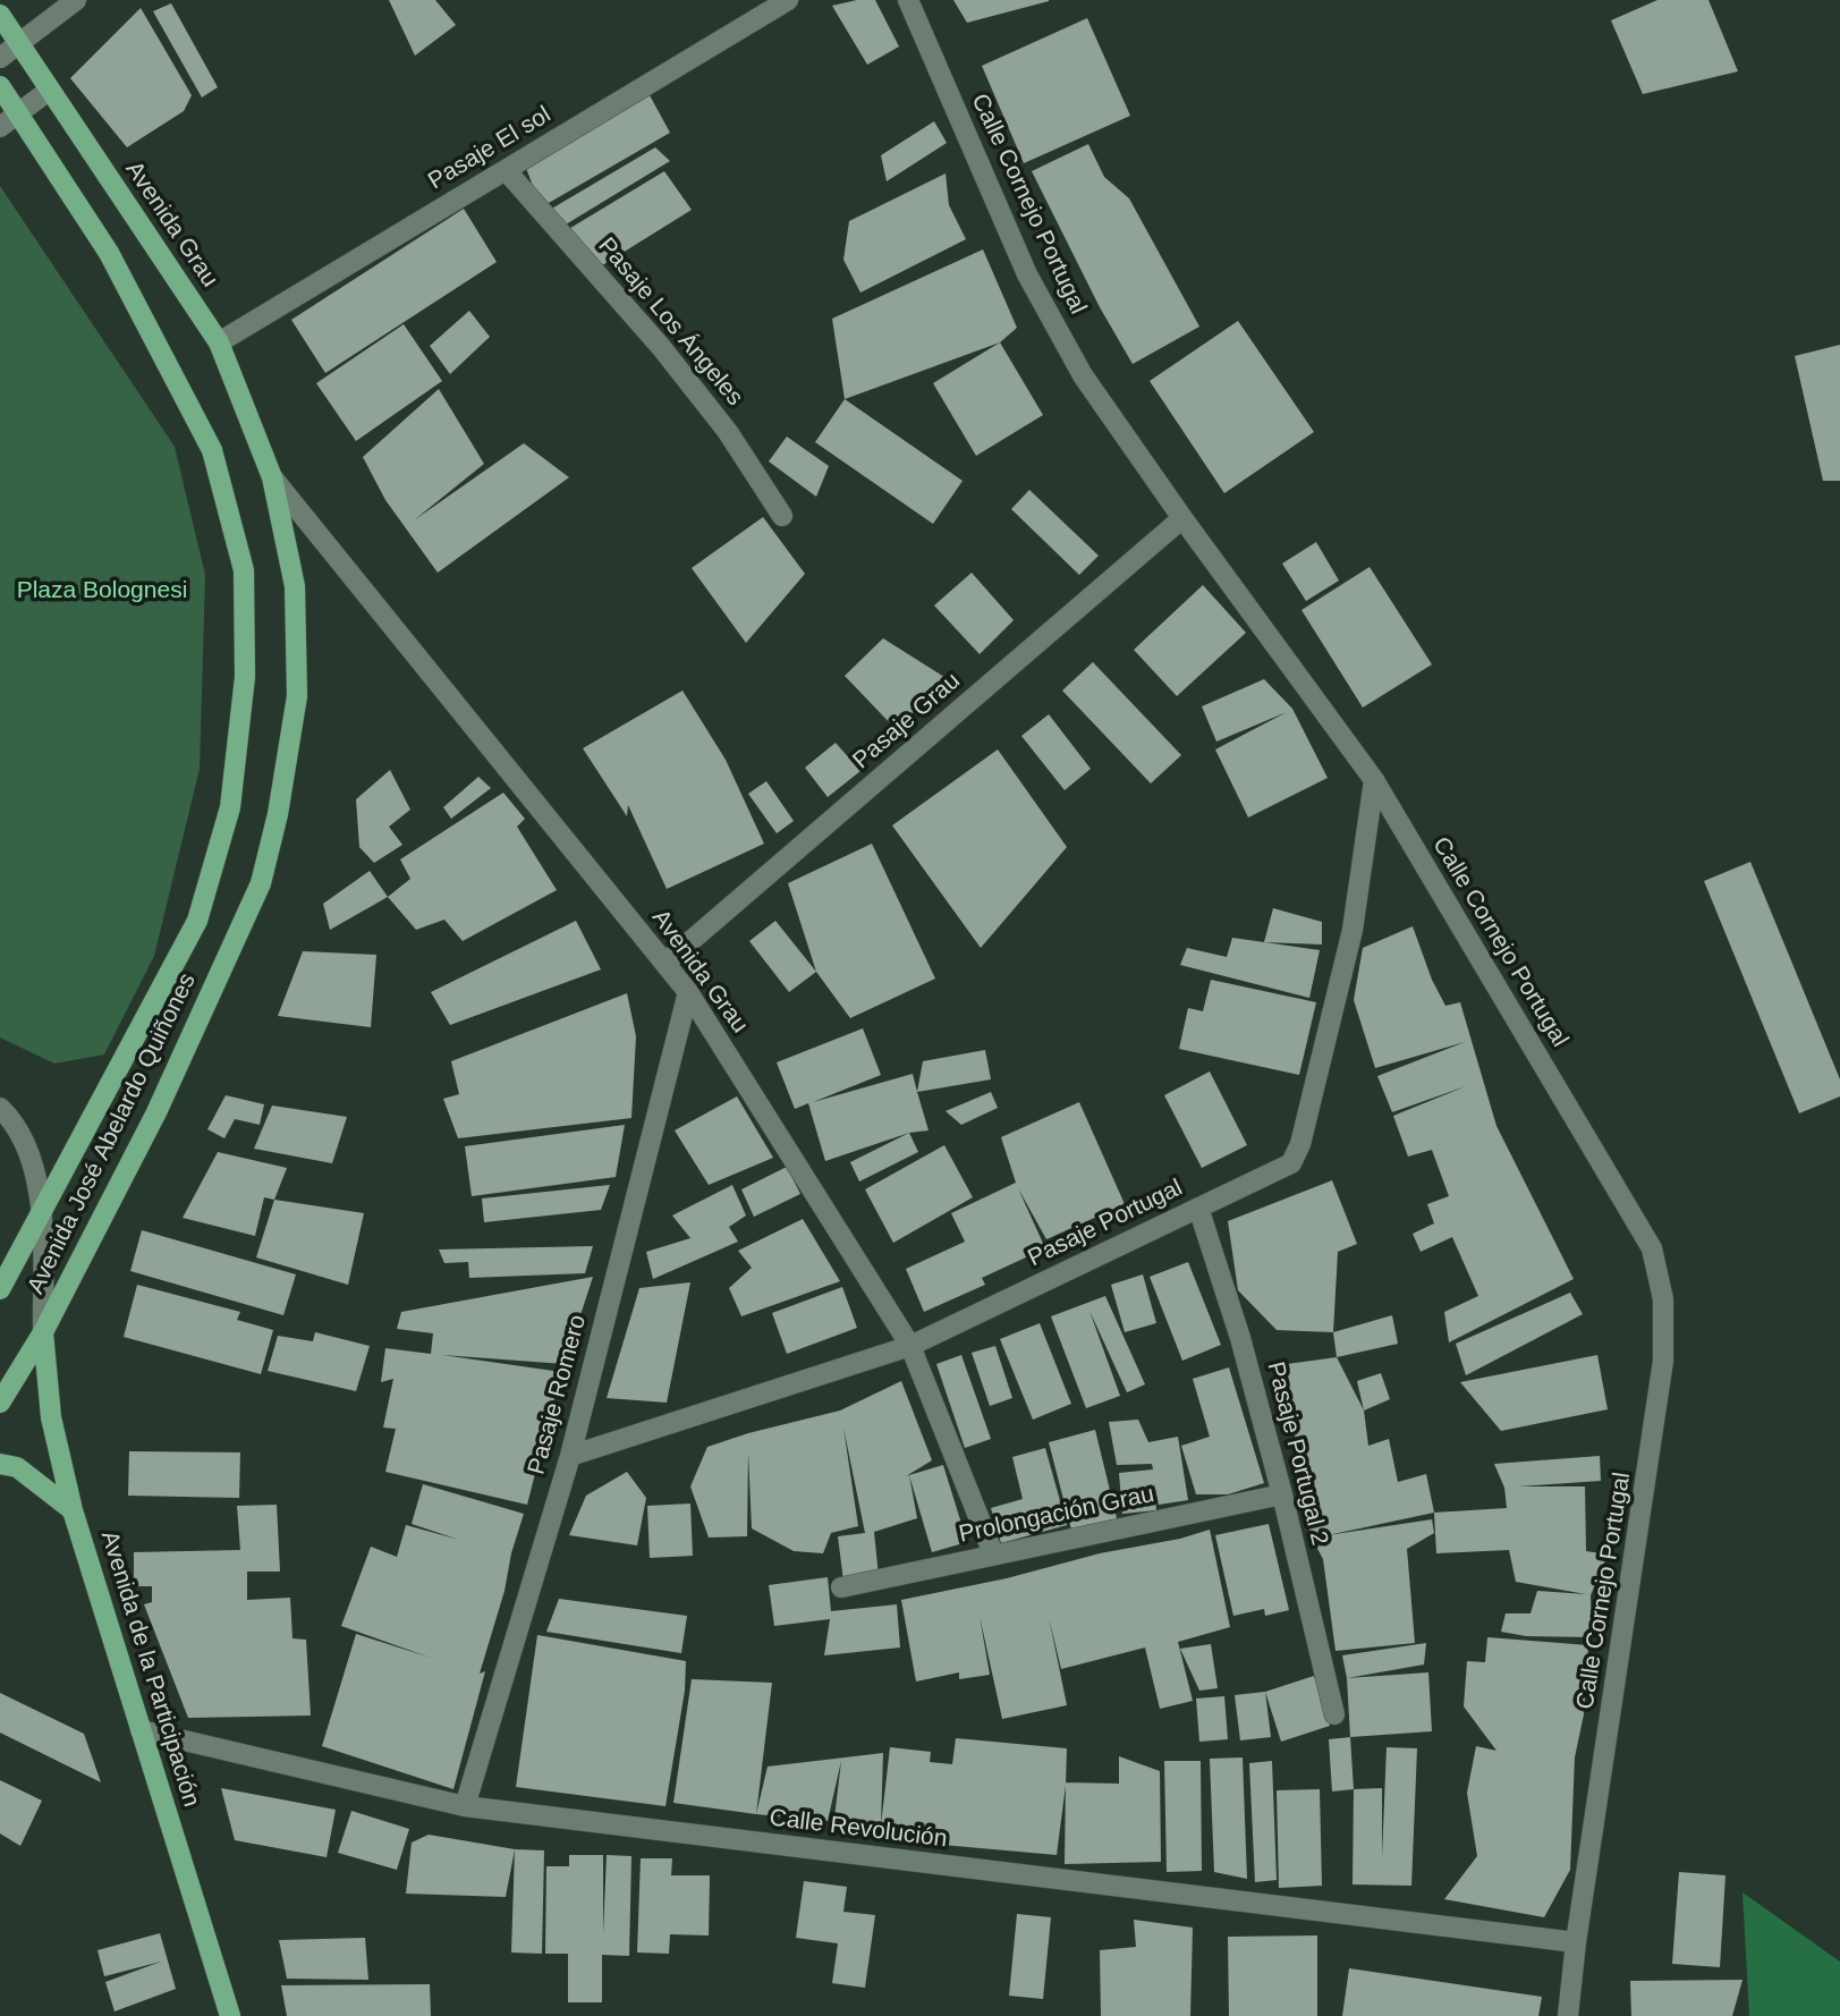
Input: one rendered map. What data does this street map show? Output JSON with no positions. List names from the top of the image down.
{
  "streets": {
    "main road": ["Avenida Grau", "Avenida José Abelardo Quiñones", "Avenida de la Participación"],
    "street": [
      "Pasaje El sol",
      "Calle Cornejo Portugal",
      "Pasaje Los Ángeles",
      "Pasaje Grau",
      "Pasaje Portugal",
      "Pasaje Romero",
      "Pasaje Portugal 2",
      "Prolongación Grau",
      "Calle Revolución"
    ]
  },
  "crossings": [
    ["Pasaje El sol", "Avenida Grau"],
    ["Pasaje El sol", "Pasaje Los Ángeles"],
    ["Calle Cornejo Portugal", "Pasaje Grau"],
    ["Calle Cornejo Portugal", "Pasaje Portugal"],
    ["Calle Cornejo Portugal", "Calle Revolución"],
    ["Avenida Grau", "Pasaje Grau"],
    ["Avenida Grau", "Avenida José Abelardo Quiñones"],
    ["Avenida Grau", "Pasaje Portugal"],
    ["Avenida Grau", "Pasaje Romero"],
    ["Avenida Grau", "Prolongación Grau"],
    ["Avenida José Abelardo Quiñones", "Avenida de la Participación"],
    ["Pasaje Portugal", "Pasaje Romero"],
    ["Pasaje Portugal", "Pasaje Portugal 2"],
    ["Pasaje Romero", "Calle Revolución"],
    ["Pasaje Portugal 2", "Prolongación Grau"],
    ["Avenida de la Participación", "Calle Revolución"]
  ],
  "parks": ["Plaza Bolognesi"]
}
